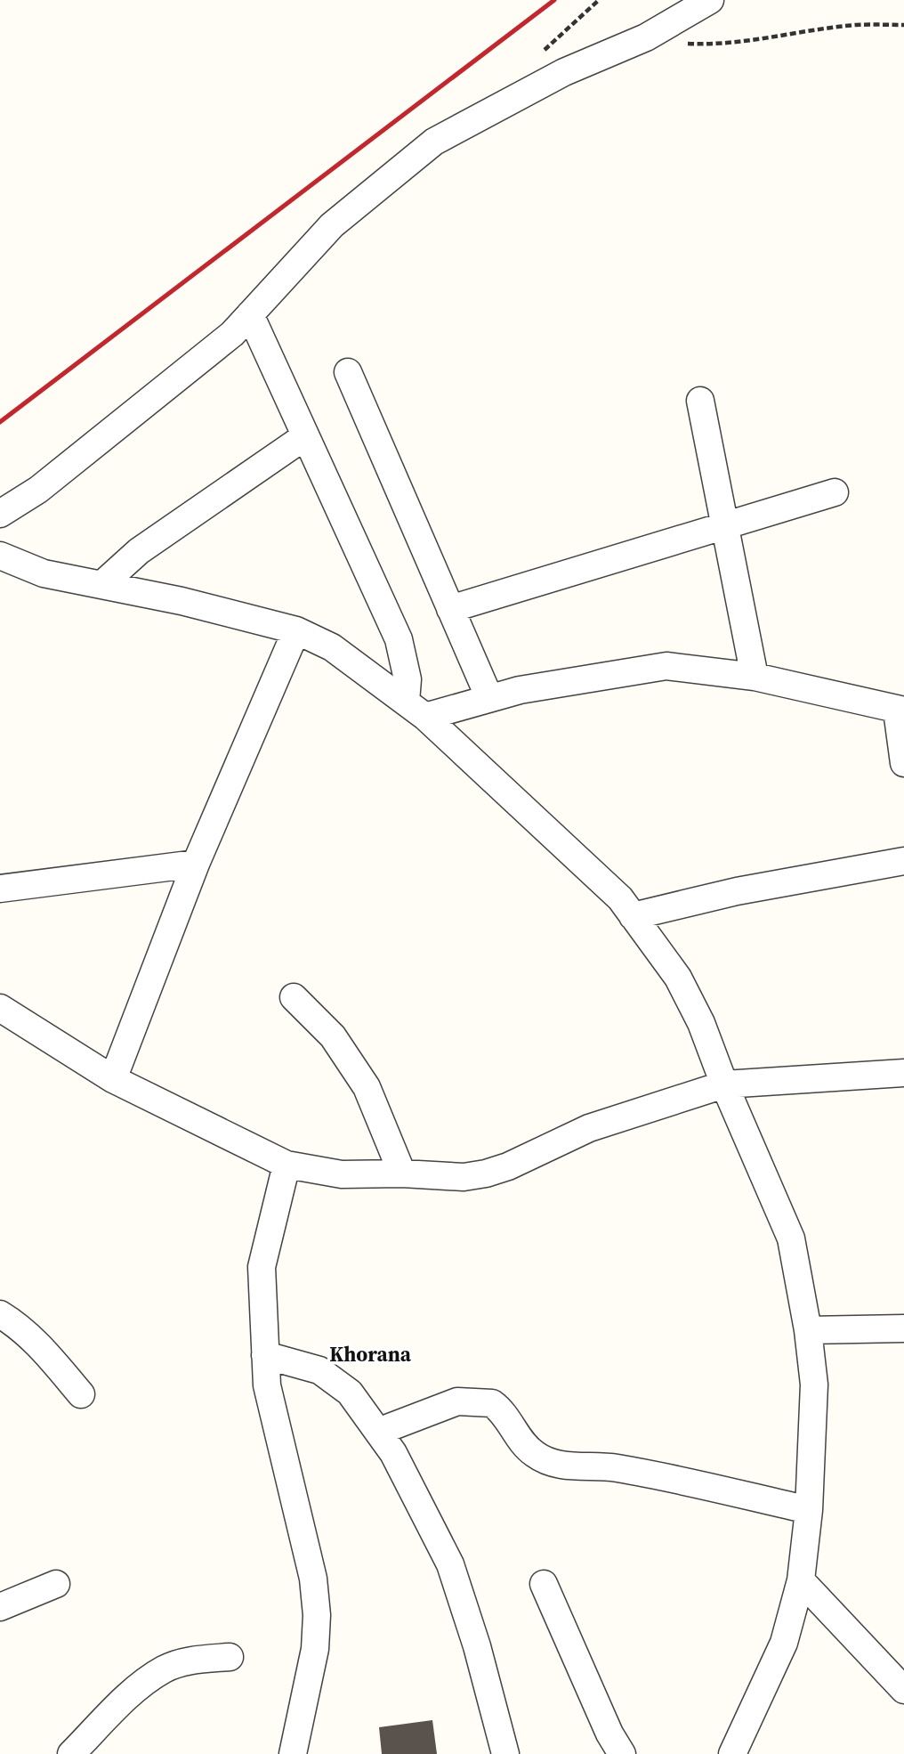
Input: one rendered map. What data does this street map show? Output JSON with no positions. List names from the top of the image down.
{
  "districts": ["Khorana"]
}
